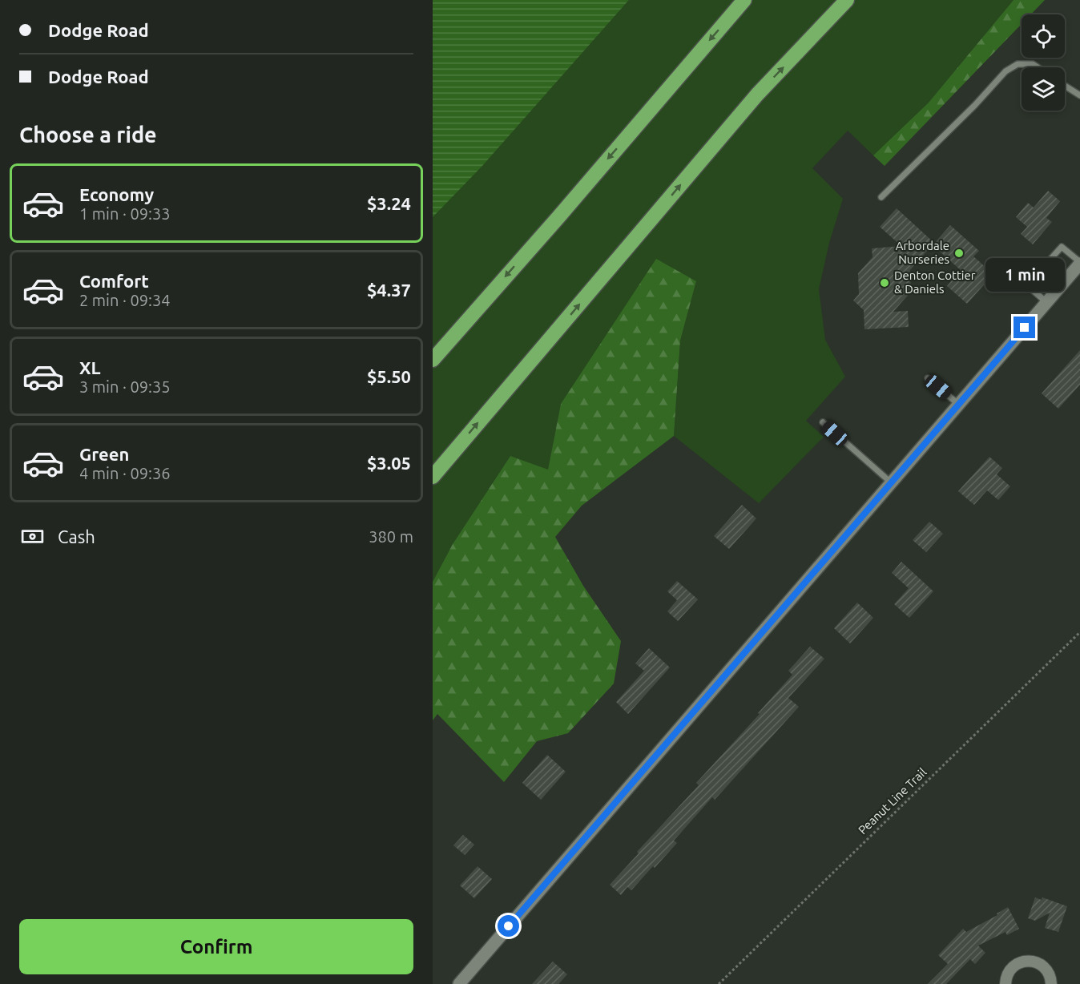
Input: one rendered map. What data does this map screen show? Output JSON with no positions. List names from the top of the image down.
{
  "streets": {
    "path": ["Peanut Line Trail"]
  },
  "places": ["Arbordale Nurseries", "Denton Cottier & Daniels"],
  "page": {
    "banner": ["Dodge Road", "Dodge Road"],
    "heading": "Choose a ride",
    "list": [
      {
        "name": "Economy",
        "note": "1 min · 09:33",
        "value": "$3.24"
      },
      {
        "name": "Comfort",
        "note": "2 min · 09:34",
        "value": "$4.37"
      },
      {
        "name": "XL",
        "note": "3 min · 09:35",
        "value": "$5.50"
      },
      {
        "name": "Green",
        "note": "4 min · 09:36",
        "value": "$3.05"
      }
    ],
    "bubble": "1 min",
    "pay": ["Cash", "380 m"],
    "buttons": "Confirm"
  }
}
